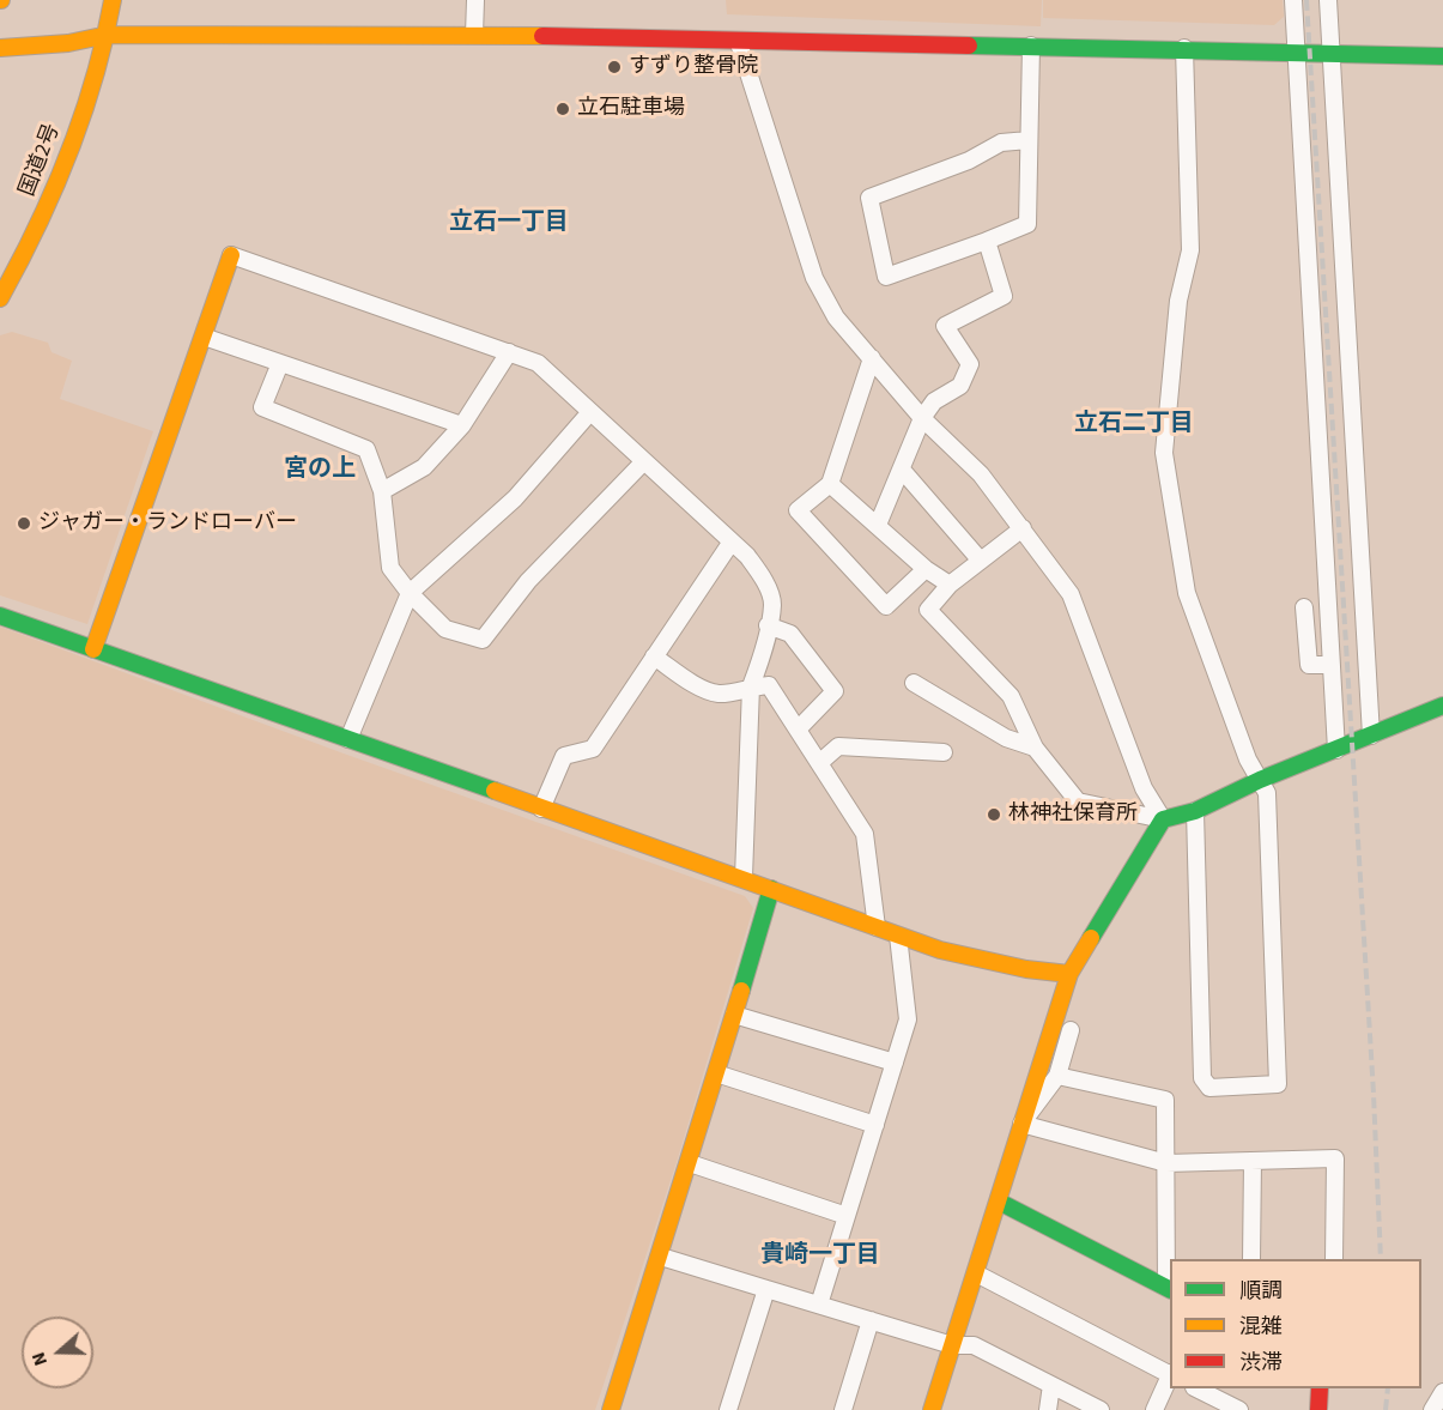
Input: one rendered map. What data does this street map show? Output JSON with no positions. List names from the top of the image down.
{
  "streets": {
    "main road": ["国道2号"]
  },
  "districts": [
    "立石一丁目",
    "立石二丁目",
    "宮の上",
    "貴崎一丁目"
  ],
  "places": [
    "すずり整骨院",
    "立石駐車場",
    "ジャガー・ランドローバー",
    "林神社保育所"
  ],
  "legend": ["順調", "混雑", "渋滞"],
  "north": "left"
}
